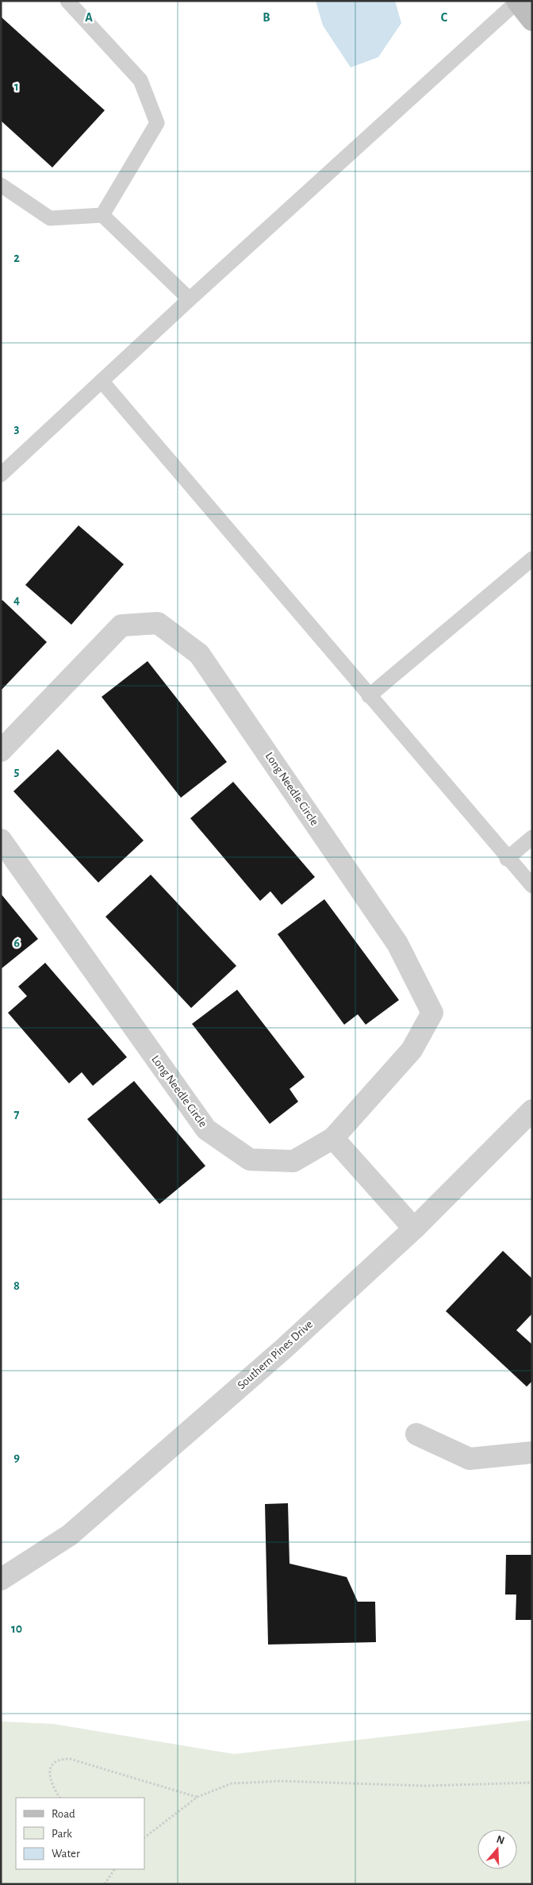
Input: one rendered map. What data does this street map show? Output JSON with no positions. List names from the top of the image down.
{
  "streets": {
    "street": ["Long Needle Circle", "Southern Pines Drive"]
  },
  "legend": ["Road", "Park", "Water"],
  "north": "top",
  "grid": {
    "columns": ["A", "B", "C"],
    "rows": [
      "1",
      "2",
      "3",
      "4",
      "5",
      "6",
      "7",
      "8",
      "9",
      "10"
    ]
  }
}
